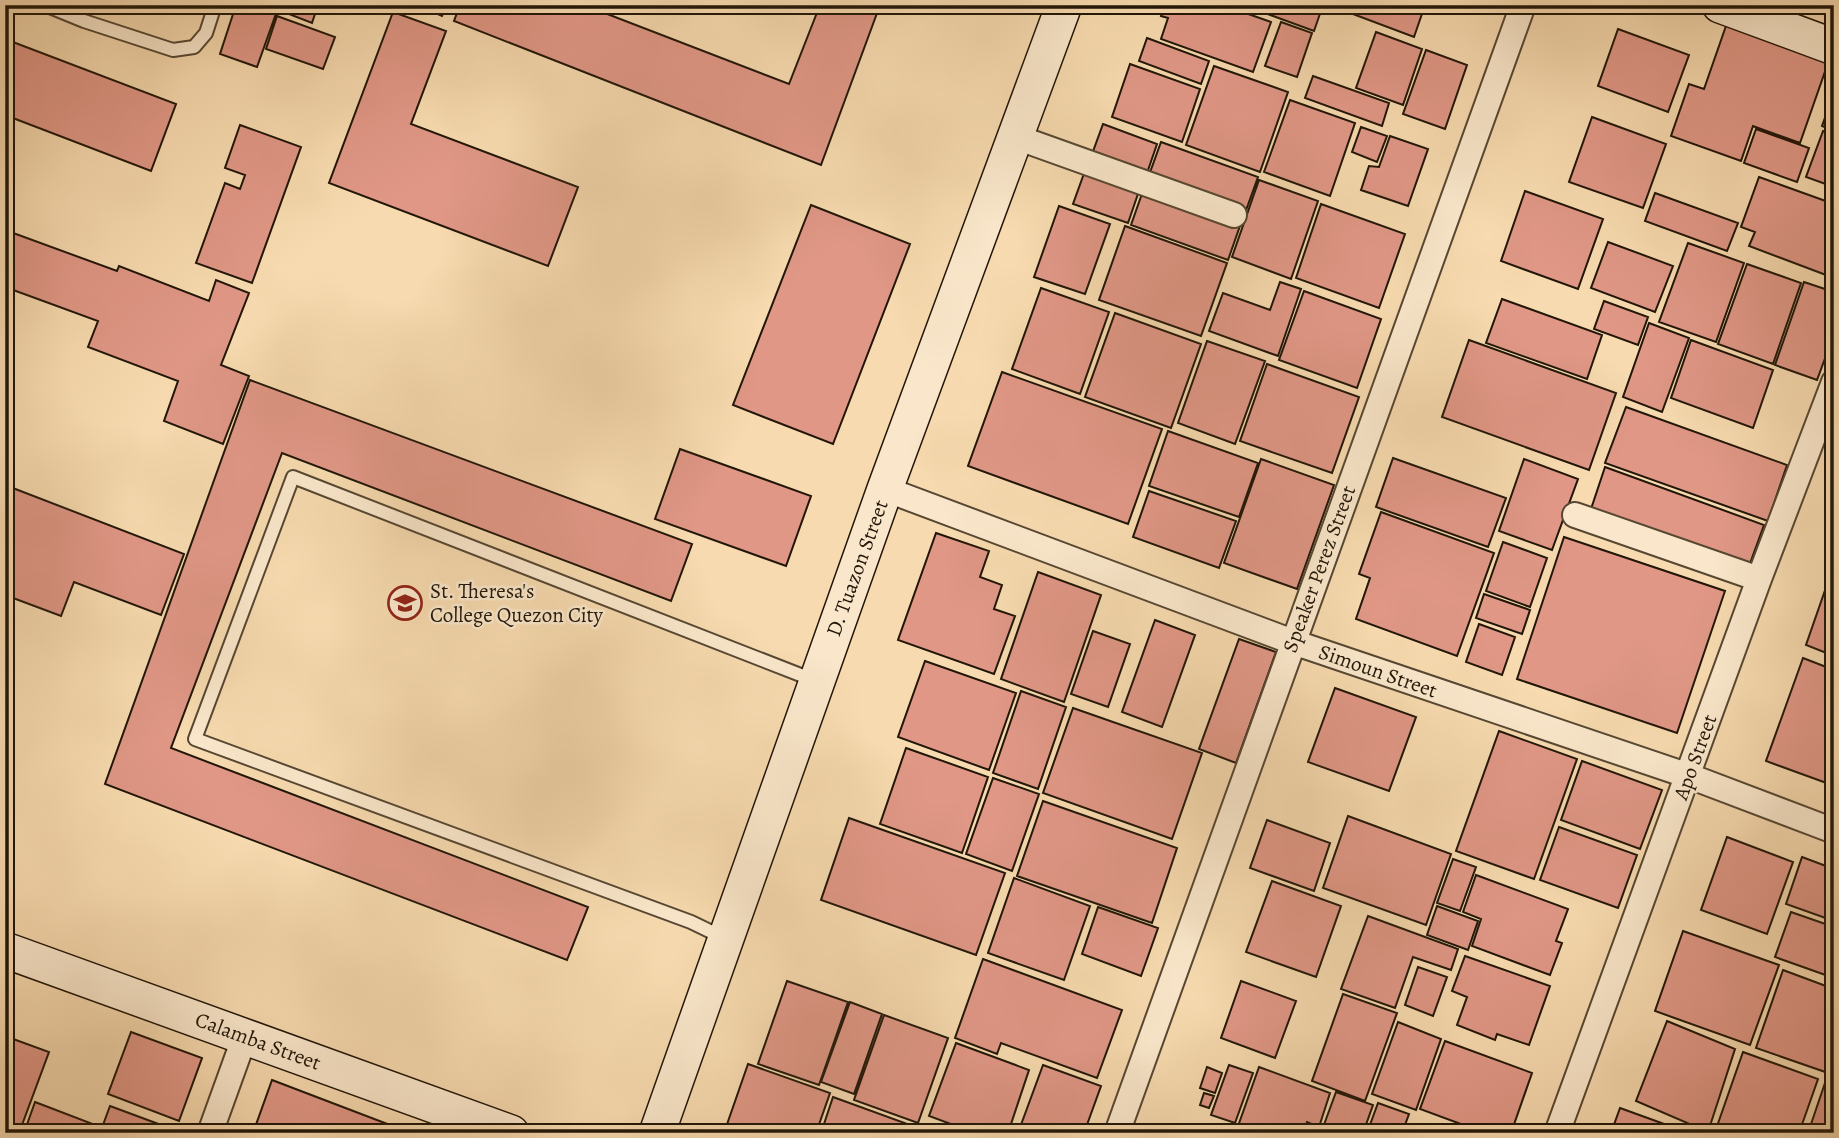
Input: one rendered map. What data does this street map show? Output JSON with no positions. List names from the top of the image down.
{
  "streets": {
    "street": [
      "D. Tuazon Street",
      "Speaker Perez Street",
      "Simoun Street",
      "Apo Street",
      "Calamba Street"
    ]
  },
  "crossings": [
    ["D. Tuazon Street", "Simoun Street"],
    ["Speaker Perez Street", "Simoun Street"],
    ["Simoun Street", "Apo Street"]
  ],
  "places": {
    "school or university": ["St. Theresa's College Quezon City"]
  }
}
